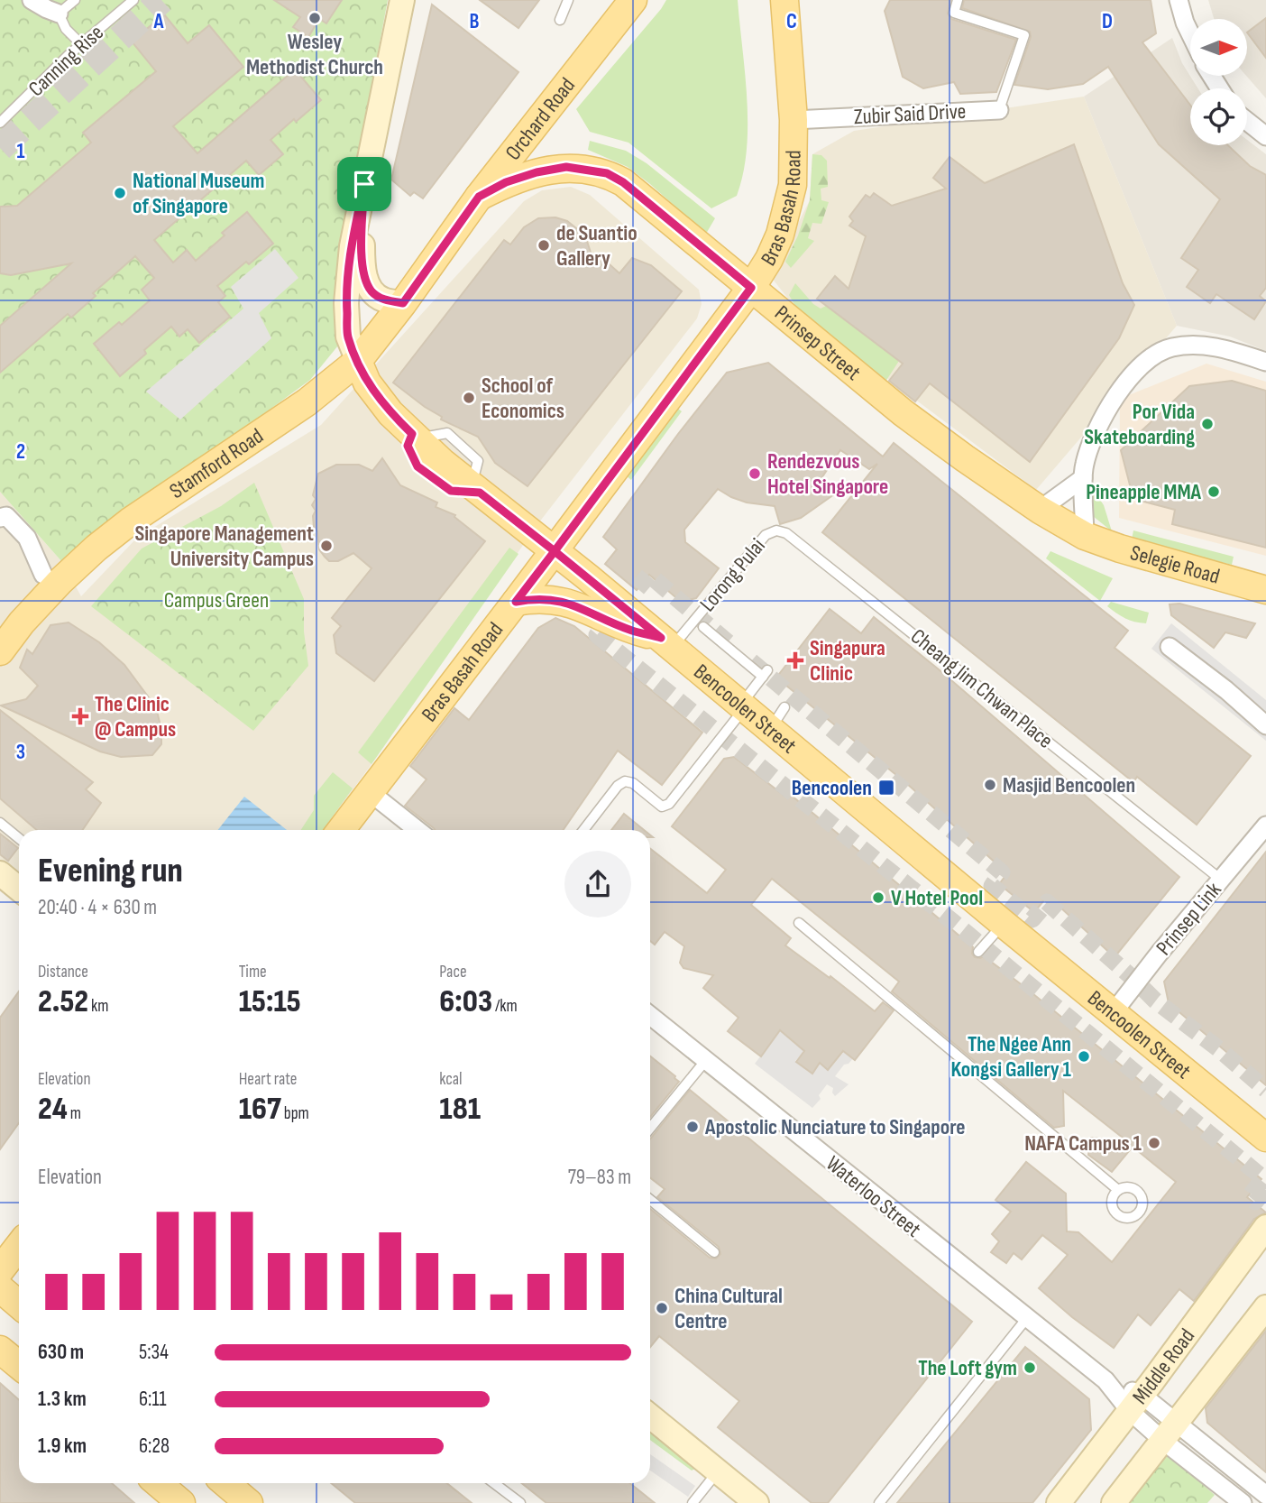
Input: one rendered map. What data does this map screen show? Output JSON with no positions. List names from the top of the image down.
{
  "streets": {
    "main road": [
      "Orchard Road",
      "Bras Basah Road",
      "Prinsep Street",
      "Stamford Road",
      "Selegie Road",
      "Bencoolen Street",
      "Middle Road"
    ],
    "street": ["Zubir Said Drive", "Prinsep Link", "Waterloo Street"],
    "lane": ["Canning Rise", "Lorong Pulai", "Cheang Jim Chwan Place"]
  },
  "crossings": [
    ["Zubir Said Drive", "Bras Basah Road"],
    ["Orchard Road", "Prinsep Street"],
    ["Orchard Road", "Stamford Road"],
    ["Orchard Road", "Bencoolen Street"],
    ["Bras Basah Road", "Prinsep Street"],
    ["Bras Basah Road", "Bencoolen Street"],
    ["Prinsep Street", "Selegie Road"],
    ["Stamford Road", "Bencoolen Street"],
    ["Lorong Pulai", "Cheang Jim Chwan Place"],
    ["Lorong Pulai", "Bencoolen Street"],
    ["Cheang Jim Chwan Place", "Prinsep Link"],
    ["Bencoolen Street", "Prinsep Link"],
    ["Waterloo Street", "Middle Road"]
  ],
  "parks": ["Campus Green"],
  "places": {
    "other": [
      "Wesley Methodist Church",
      "National Museum of Singapore",
      "de Suantio Gallery",
      "School of Economics",
      "Por Vida Skateboarding",
      "Rendezvous Hotel Singapore",
      "Pineapple MMA",
      "Singapore Management University Campus",
      "Masjid Bencoolen",
      "V Hotel Pool",
      "The Ngee Ann Kongsi Gallery 1",
      "Apostolic Nunciature to Singapore",
      "NAFA Campus 1",
      "China Cultural Centre",
      "The Loft gym"
    ],
    "health": ["Singapura Clinic", "The Clinic @ Campus"],
    "transit": ["Bencoolen"]
  },
  "north": "right",
  "page": {
    "heading": ["Evening run", "20:40 · 4 × 630 m"],
    "stats": [
      ["Distance", "2.52 km"],
      ["Time", "15:15"],
      ["Pace", "6:03 /km"],
      ["Elevation", "24 m"],
      ["Heart rate", "167 bpm"],
      ["kcal", "181"]
    ],
    "chart": ["Elevation", "79–83 m"],
    "list": [
      {
        "name": "630 m",
        "note": "5:34"
      },
      {
        "name": "1.3 km",
        "note": "6:11"
      },
      {
        "name": "1.9 km",
        "note": "6:28"
      }
    ]
  },
  "grid": {
    "columns": [
      "A",
      "B",
      "C",
      "D"
    ],
    "rows": ["1", "2", "3"]
  }
}
